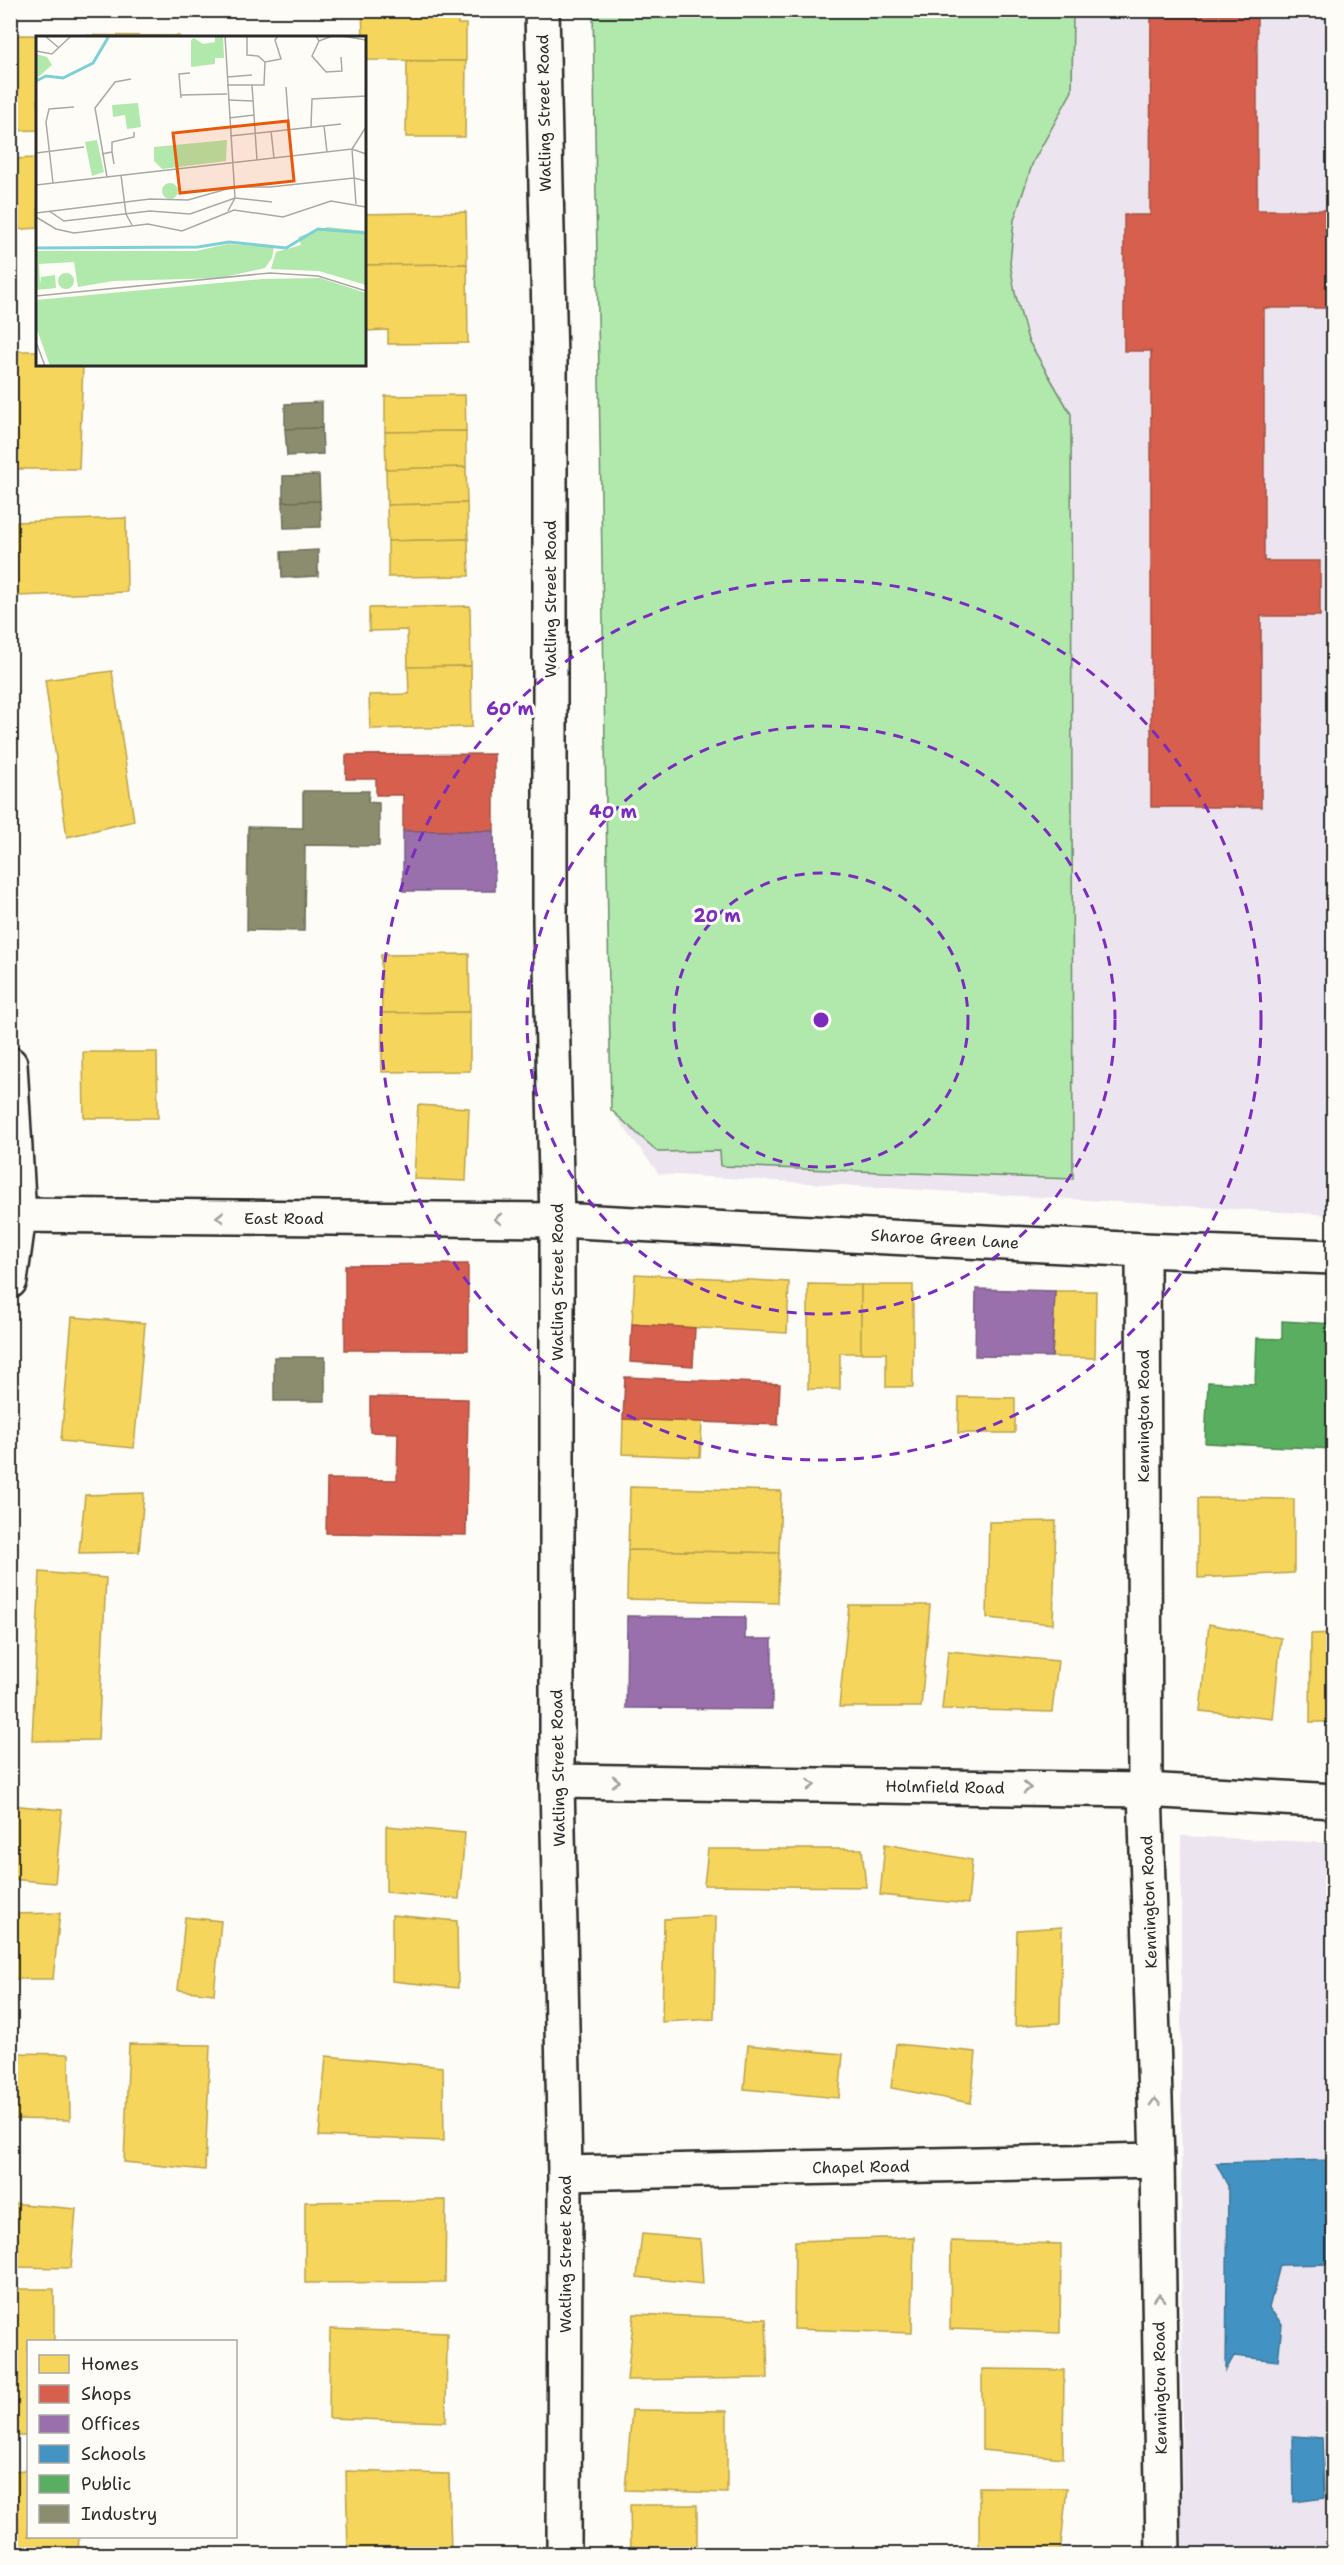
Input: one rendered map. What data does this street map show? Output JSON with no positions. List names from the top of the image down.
{
  "streets": {
    "street": [
      "Watling Street Road",
      "East Road",
      "Sharoe Green Lane",
      "Kennington Road",
      "Holmfield Road",
      "Chapel Road"
    ]
  },
  "crossings": [
    ["Watling Street Road", "East Road"],
    ["Watling Street Road", "Sharoe Green Lane"],
    ["Watling Street Road", "Holmfield Road"],
    ["Watling Street Road", "Chapel Road"],
    ["East Road", "Sharoe Green Lane"],
    ["Sharoe Green Lane", "Kennington Road"],
    ["Kennington Road", "Holmfield Road"],
    ["Kennington Road", "Chapel Road"]
  ],
  "one_way": ["East Road", "Kennington Road", "Holmfield Road"],
  "legend": [
    "Homes",
    "Shops",
    "Offices",
    "Schools",
    "Public",
    "Industry"
  ],
  "rings": ["60 m", "40 m", "20 m"]
}
